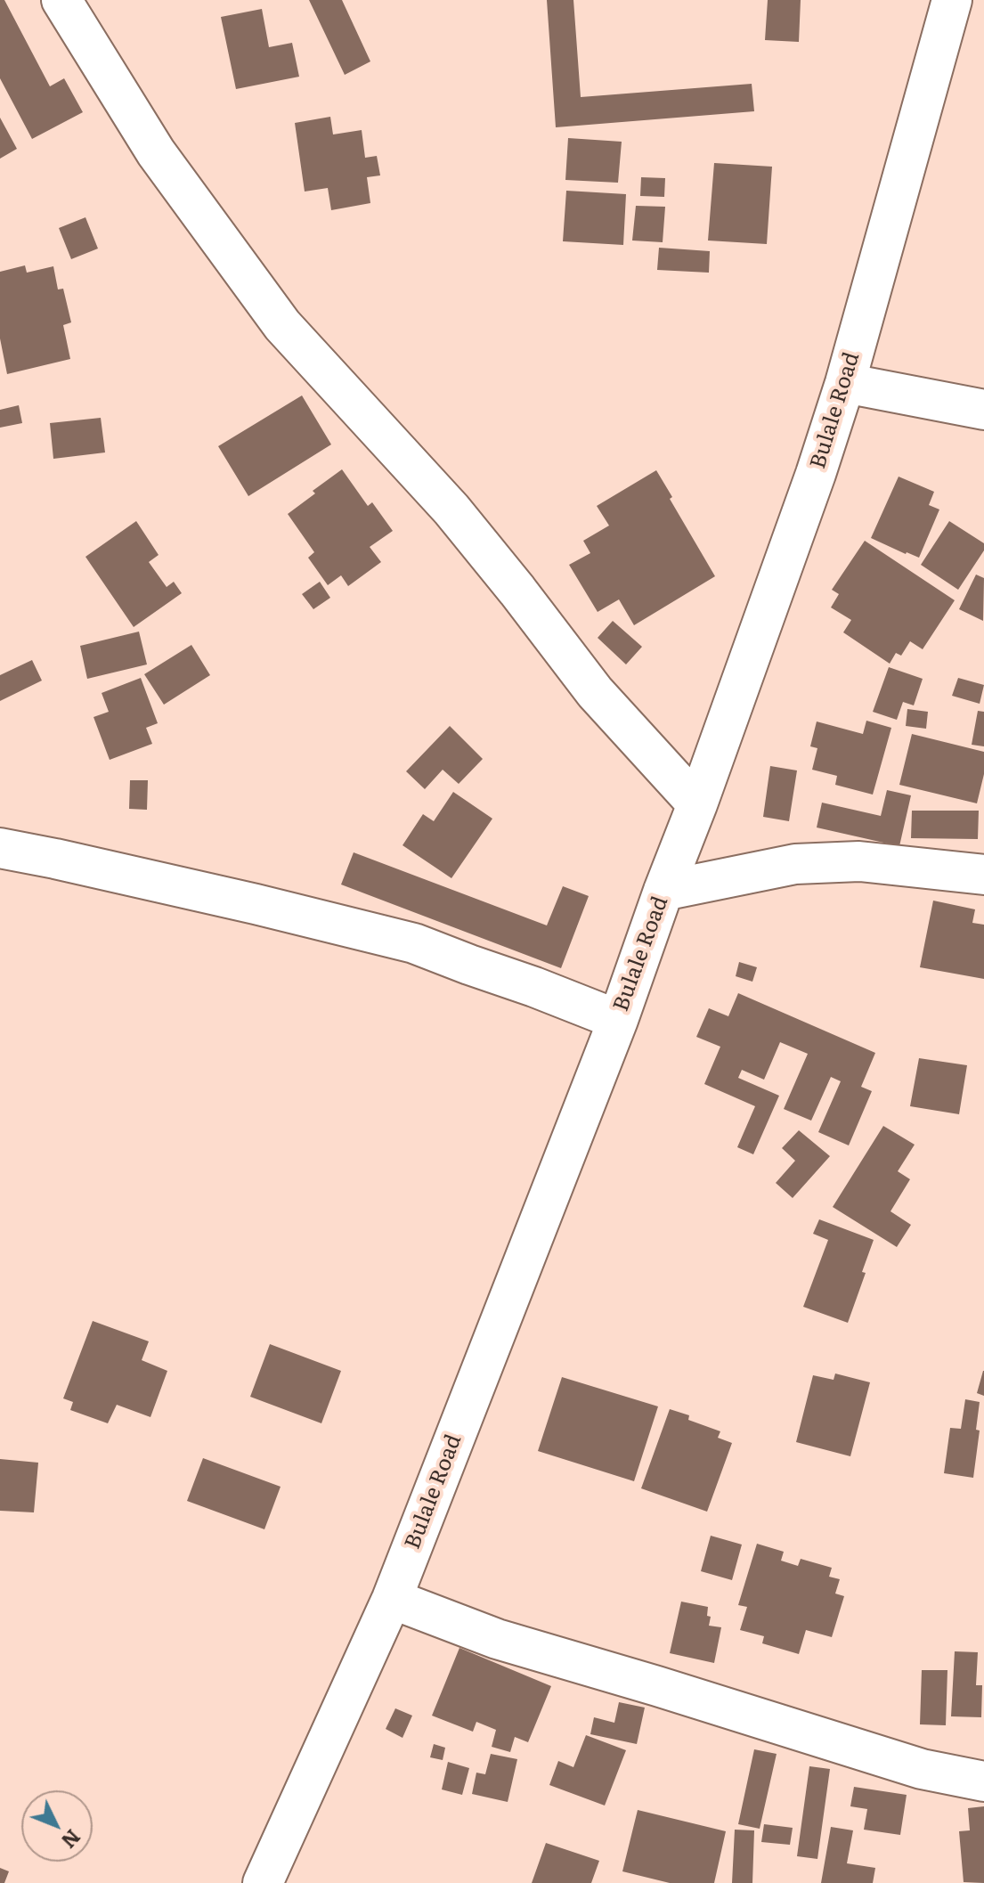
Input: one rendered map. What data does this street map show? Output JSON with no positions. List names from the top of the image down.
{
  "streets": {
    "street": ["Bulale Road"]
  },
  "north": "bottom right"
}
